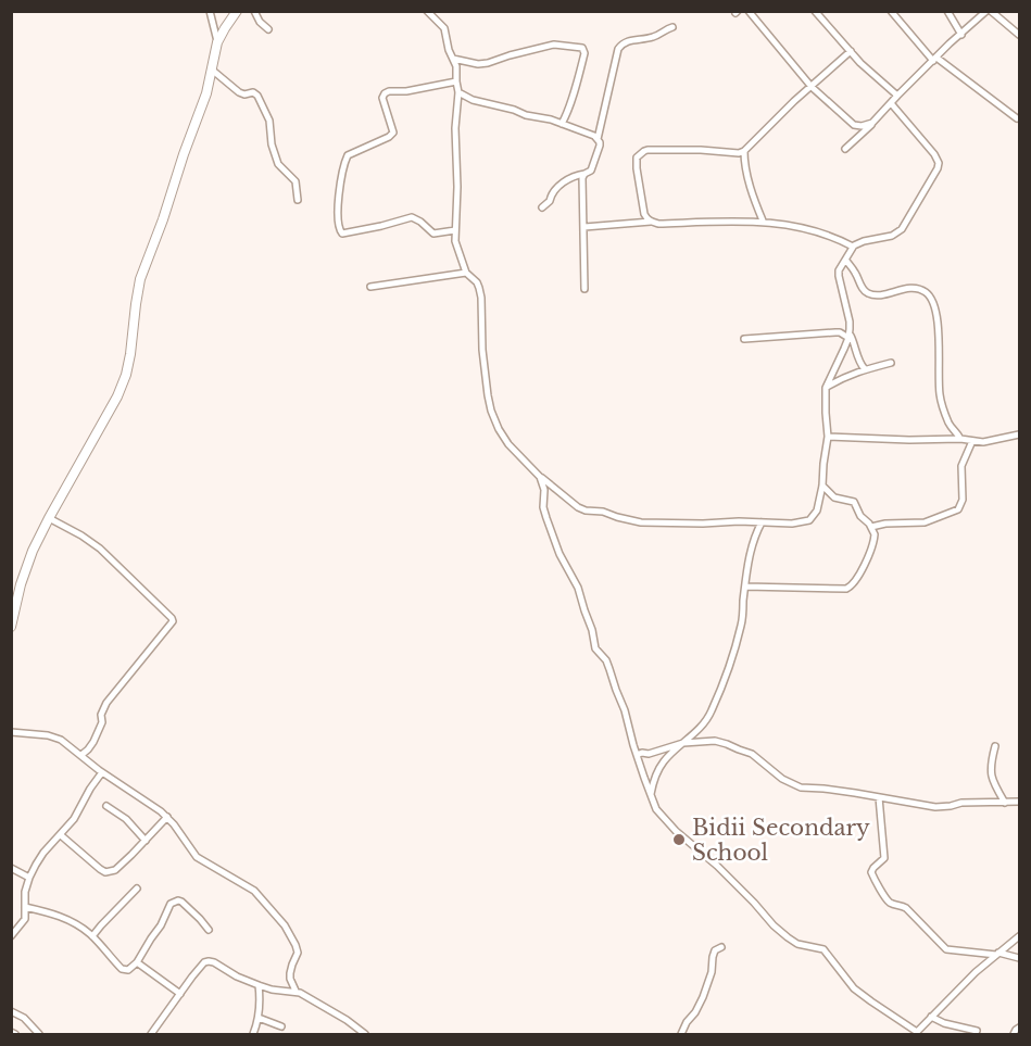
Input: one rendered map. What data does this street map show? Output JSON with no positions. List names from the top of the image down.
{
  "places": ["Bidii Secondary School"]
}
